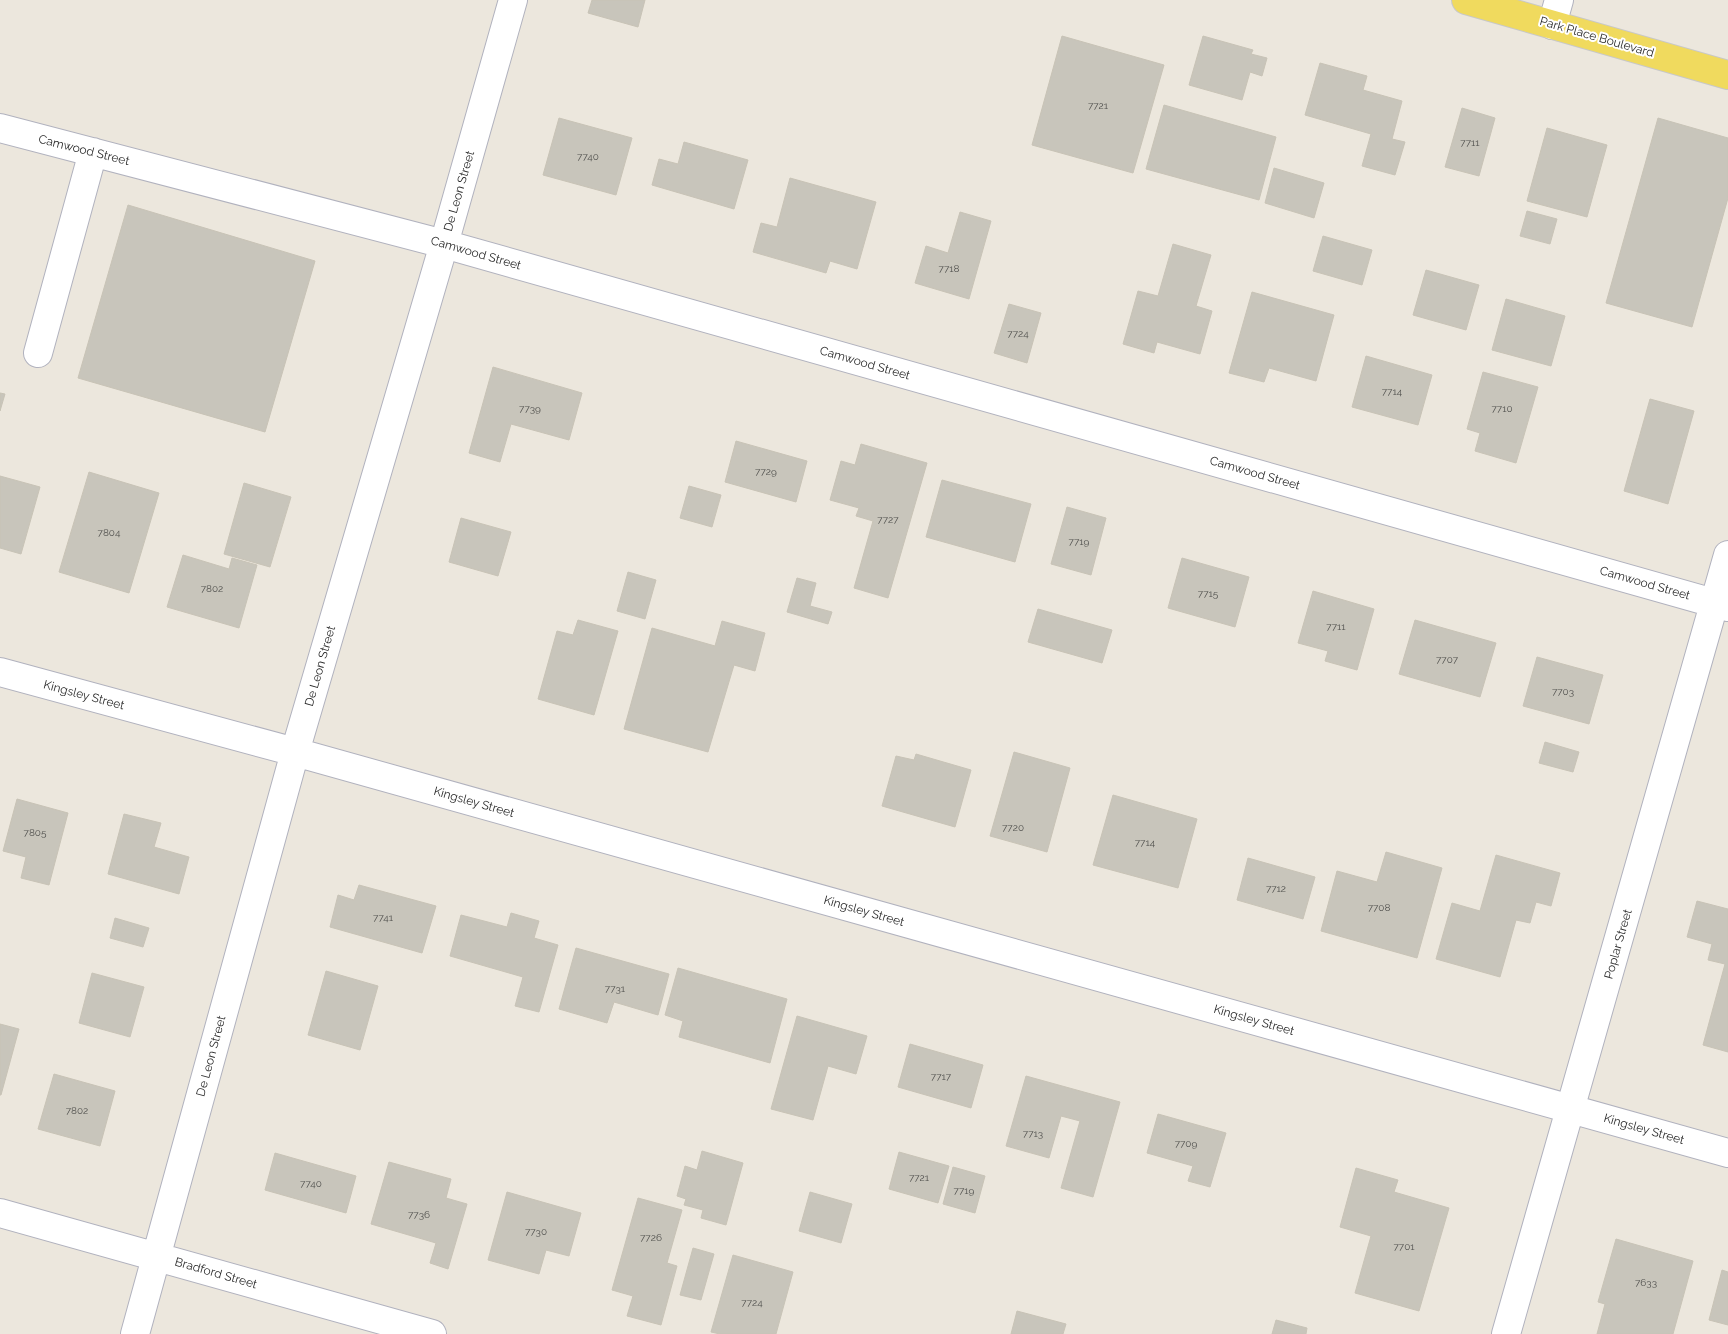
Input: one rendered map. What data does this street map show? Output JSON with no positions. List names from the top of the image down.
{
  "streets": {
    "main road": ["Park Place Boulevard"],
    "street": [
      "Camwood Street",
      "De Leon Street",
      "Kingsley Street",
      "Poplar Street",
      "Bradford Street"
    ]
  },
  "crossings": [
    ["Camwood Street", "De Leon Street"],
    ["Camwood Street", "Poplar Street"],
    ["De Leon Street", "Kingsley Street"],
    ["De Leon Street", "Bradford Street"],
    ["Kingsley Street", "Poplar Street"]
  ],
  "house_numbers": [
    "7721",
    "7711",
    "7740",
    "7718",
    "7724",
    "7714",
    "7739",
    "7710",
    "7729",
    "7727",
    "7804",
    "7719",
    "7802",
    "7715",
    "7711",
    "7707",
    "7703",
    "7720",
    "7805",
    "7714",
    "7712",
    "7708",
    "7741",
    "7731",
    "7717",
    "7802",
    "7713",
    "7709",
    "7721",
    "7740",
    "7719",
    "7736",
    "7730",
    "7726",
    "7701",
    "7633",
    "7724"
  ]
}
